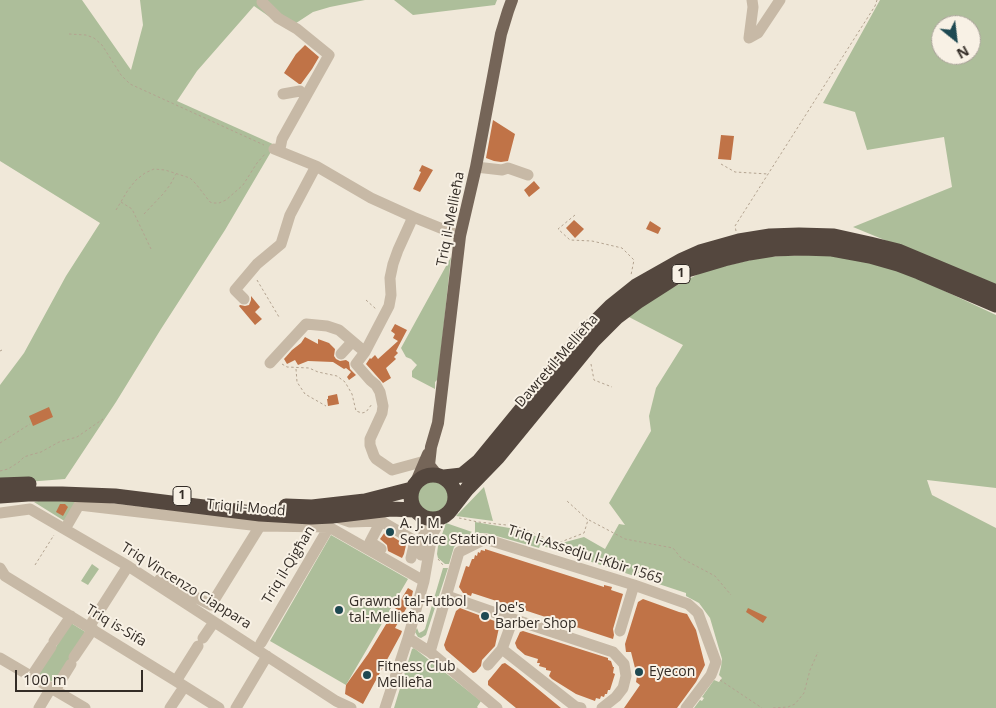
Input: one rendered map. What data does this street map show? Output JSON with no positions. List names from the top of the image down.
{
  "streets": {
    "highway": ["1", "Dawret il-Mellieħa"],
    "main road": ["Triq il-Mellieħa"],
    "street": [
      "Triq il-Modd",
      "Triq l-Assedju l-Kbir 1565",
      "Triq il-Qigħan",
      "Triq Vincenzo Ciappara",
      "Triq is-Sifa"
    ]
  },
  "crossings": [
    ["Triq il-Mellieħa", "1"],
    ["Triq il-Mellieħa", "Dawret il-Mellieħa"],
    ["1", "Dawret il-Mellieħa"],
    ["1", "Triq il-Modd"],
    ["1", "Triq il-Qigħan"],
    ["Triq il-Modd", "Triq il-Qigħan"],
    ["Triq il-Modd", "Triq Vincenzo Ciappara"]
  ],
  "places": [
    "A. J. M. Service Station",
    "Grawnd tal-Futbol tal-Mellieħa",
    "Joe's Barber Shop",
    "Eyecon",
    "Fitness Club Mellieħa"
  ],
  "scale_bar": "100 m",
  "north": "bottom right"
}
